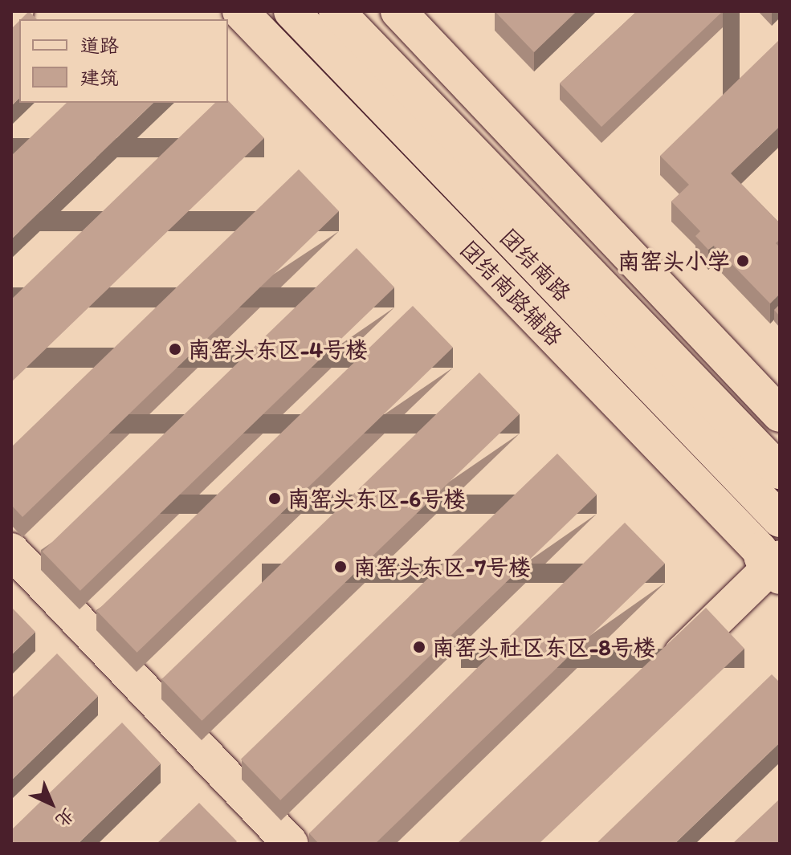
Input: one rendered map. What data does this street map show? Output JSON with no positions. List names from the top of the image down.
{
  "streets": {
    "street": ["团结南路", "团结南路辅路"]
  },
  "places": [
    "南窑头小学",
    "南窑头东区-4号楼",
    "南窑头东区-6号楼",
    "南窑头东区-7号楼",
    "南窑头社区东区-8号楼"
  ],
  "legend": ["道路", "建筑"],
  "north": "bottom right"
}
